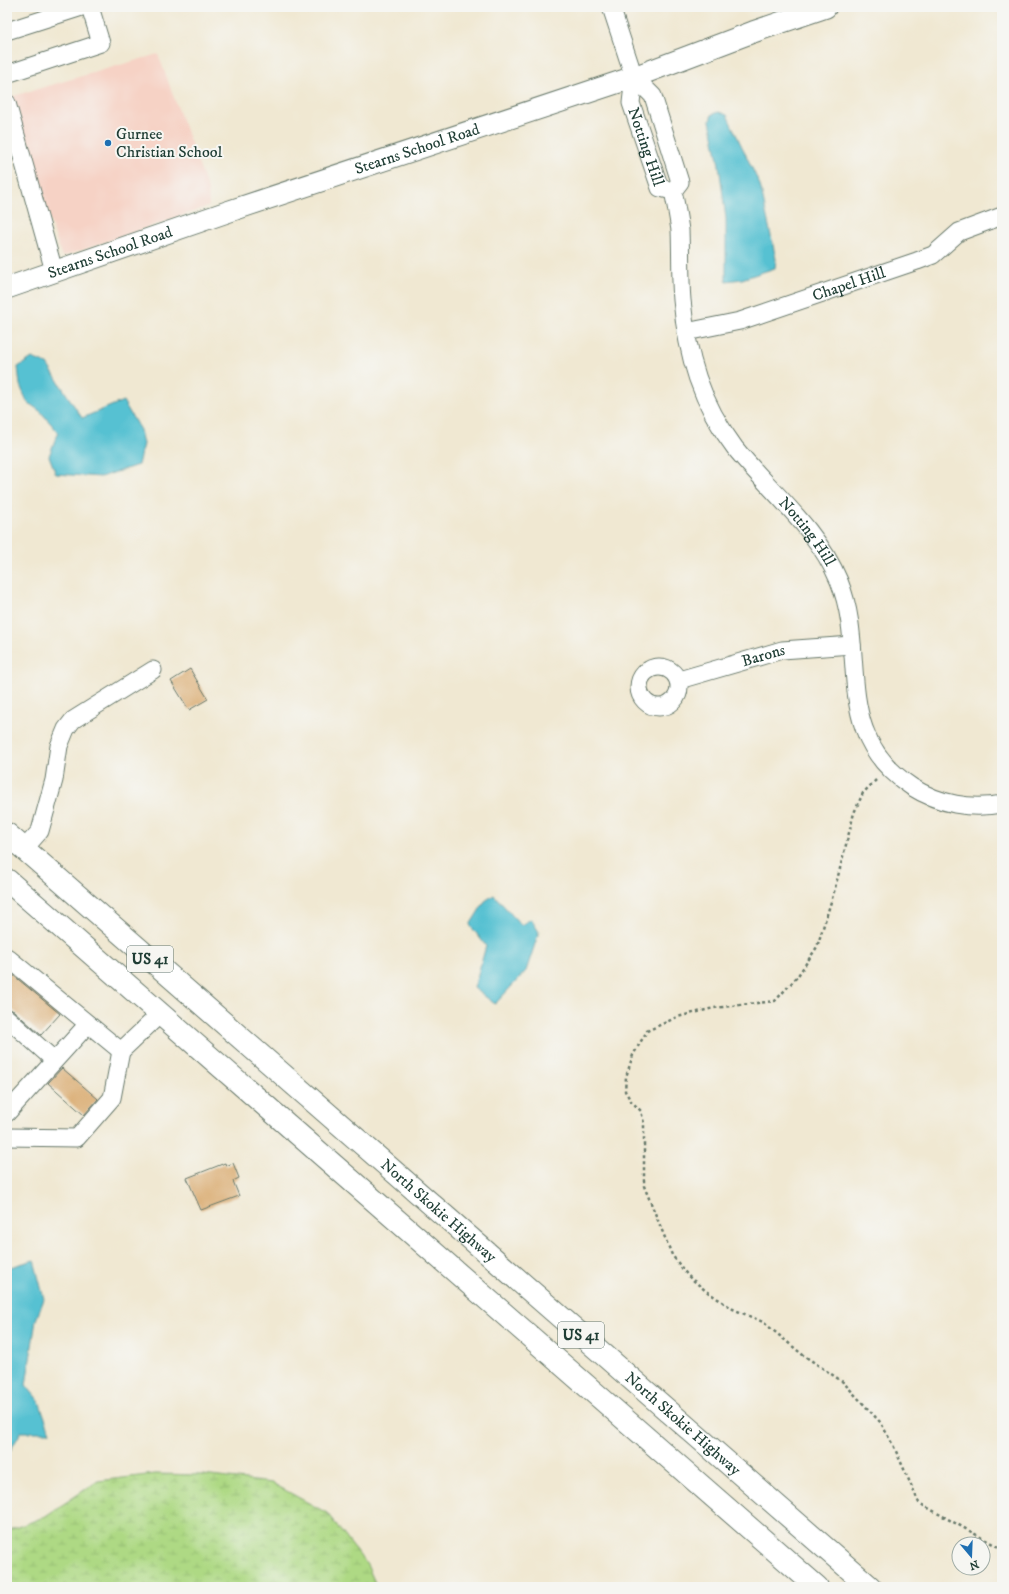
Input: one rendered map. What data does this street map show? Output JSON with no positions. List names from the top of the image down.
{
  "streets": {
    "highway": ["US 41", "North Skokie Highway"],
    "main road": ["Stearns School Road"],
    "street": ["Notting Hill", "Chapel Hill", "Barons"]
  },
  "crossings": [
    ["Notting Hill", "Stearns School Road"],
    ["Notting Hill", "Chapel Hill"],
    ["Notting Hill", "Barons"]
  ],
  "places": ["Gurnee Christian School"],
  "north": "bottom"
}
